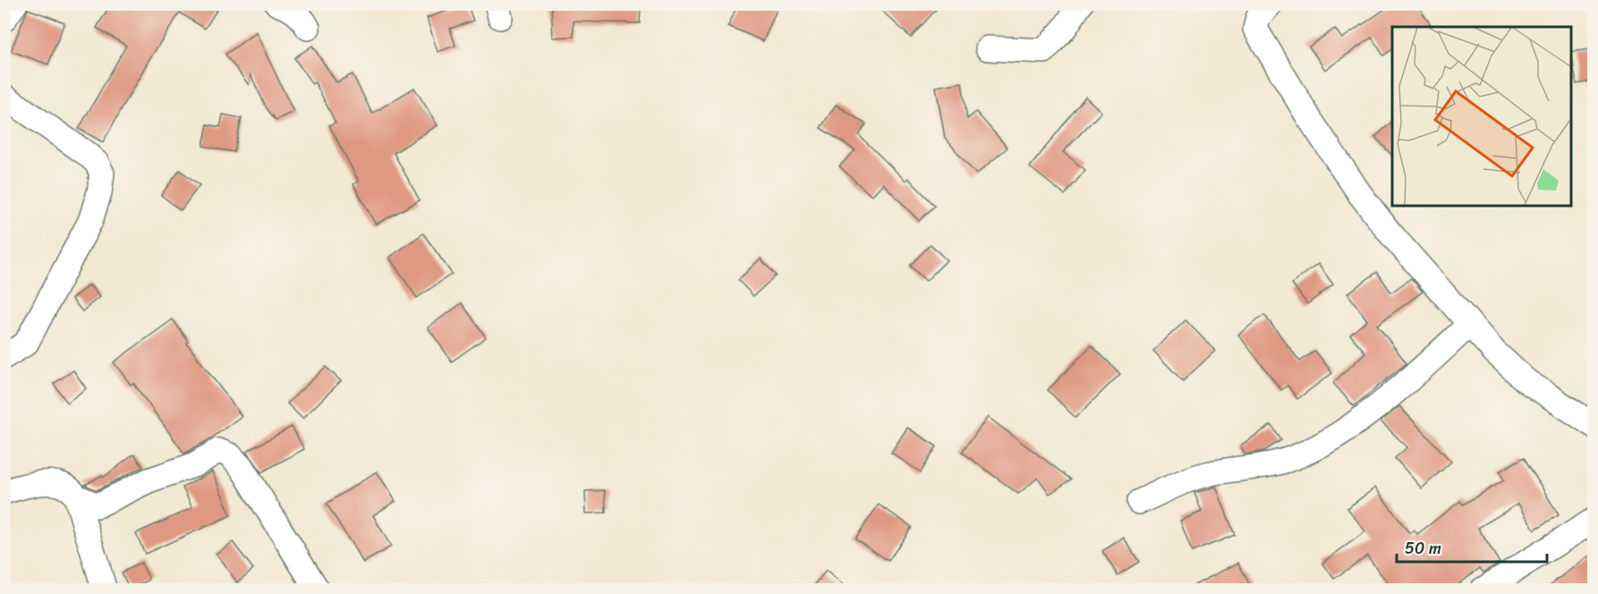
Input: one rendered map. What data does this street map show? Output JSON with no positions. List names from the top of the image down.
{
  "scale_bar": "50 m"
}
